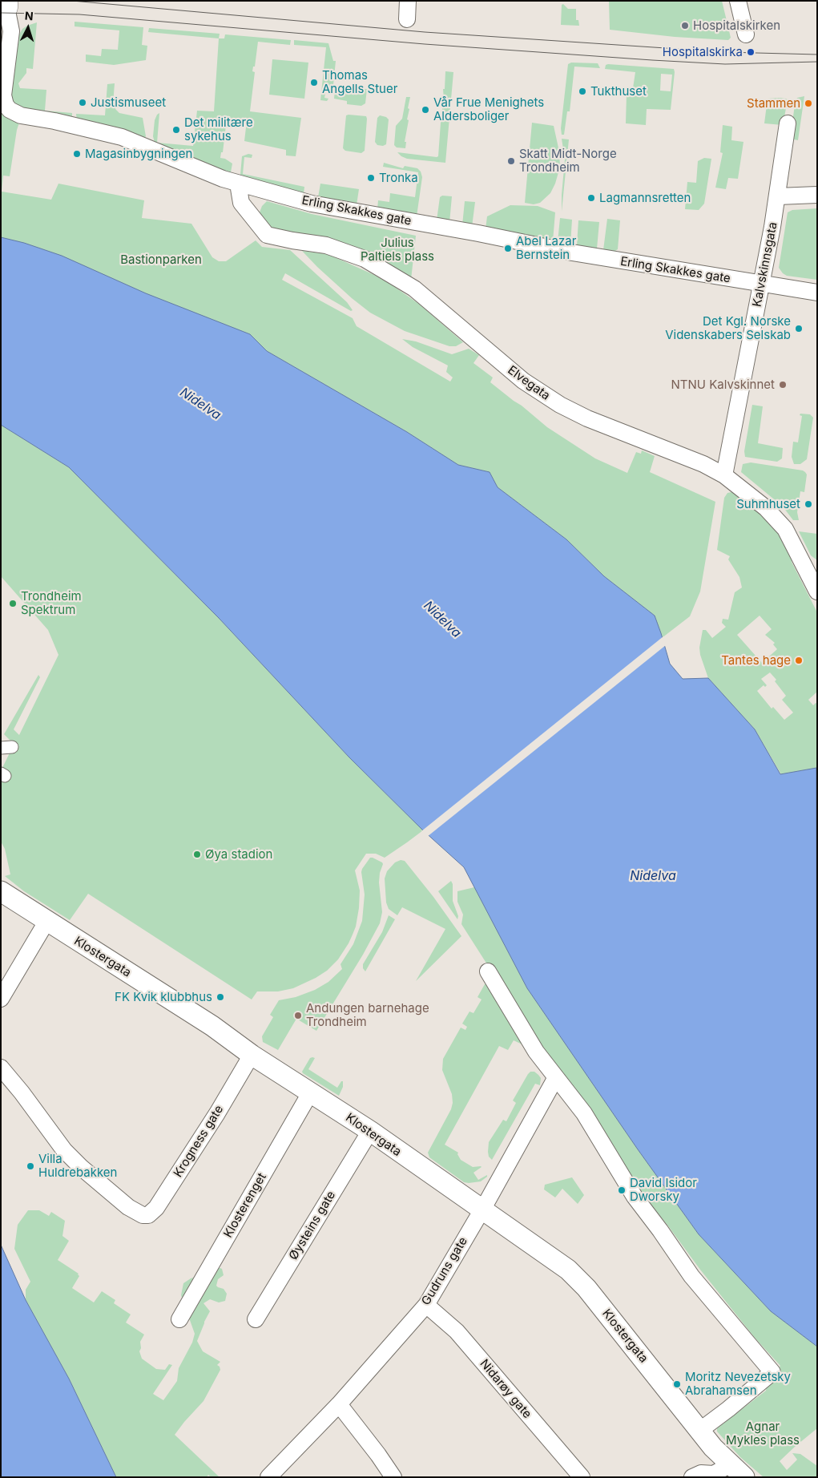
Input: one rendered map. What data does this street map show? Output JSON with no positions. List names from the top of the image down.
{
  "streets": {
    "street": [
      "Erling Skakkes gate",
      "Kalvskinnsgata",
      "Elvegata",
      "Klostergata",
      "Krogness gate",
      "Klosterenget",
      "Øysteins gate",
      "Gudruns gate",
      "Nidarøy gate"
    ]
  },
  "crossings": [
    ["Erling Skakkes gate", "Kalvskinnsgata"],
    ["Erling Skakkes gate", "Elvegata"],
    ["Kalvskinnsgata", "Elvegata"],
    ["Klostergata", "Krogness gate"],
    ["Klostergata", "Klosterenget"],
    ["Klostergata", "Øysteins gate"],
    ["Klostergata", "Gudruns gate"],
    ["Gudruns gate", "Nidarøy gate"]
  ],
  "water": ["Nidelva"],
  "parks": ["Julius Paltiels plass", "Bastionparken", "Agnar Mykles plass"],
  "places": [
    "Hospitalskirken",
    "Hospitalskirka",
    "Thomas Angells Stuer",
    "Tukthuset",
    "Justismuseet",
    "Stammen",
    "Vår Frue Menighets Aldersboliger",
    "Det militære sykehus",
    "Magasinbygningen",
    "Skatt Midt-Norge Trondheim",
    "Tronka",
    "Lagmannsretten",
    "Abel Lazar Bernstein",
    "Det Kgl. Norske Videnskabers Selskab",
    "NTNU Kalvskinnet",
    "Suhmhuset",
    "Trondheim Spektrum",
    "Tantes hage",
    "Øya stadion",
    "FK Kvik klubbhus",
    "Andungen barnehage Trondheim",
    "Villa Huldrebakken",
    "David Isidor Dworsky",
    "Moritz Nevezetsky Abrahamsen"
  ],
  "north": "top"
}
